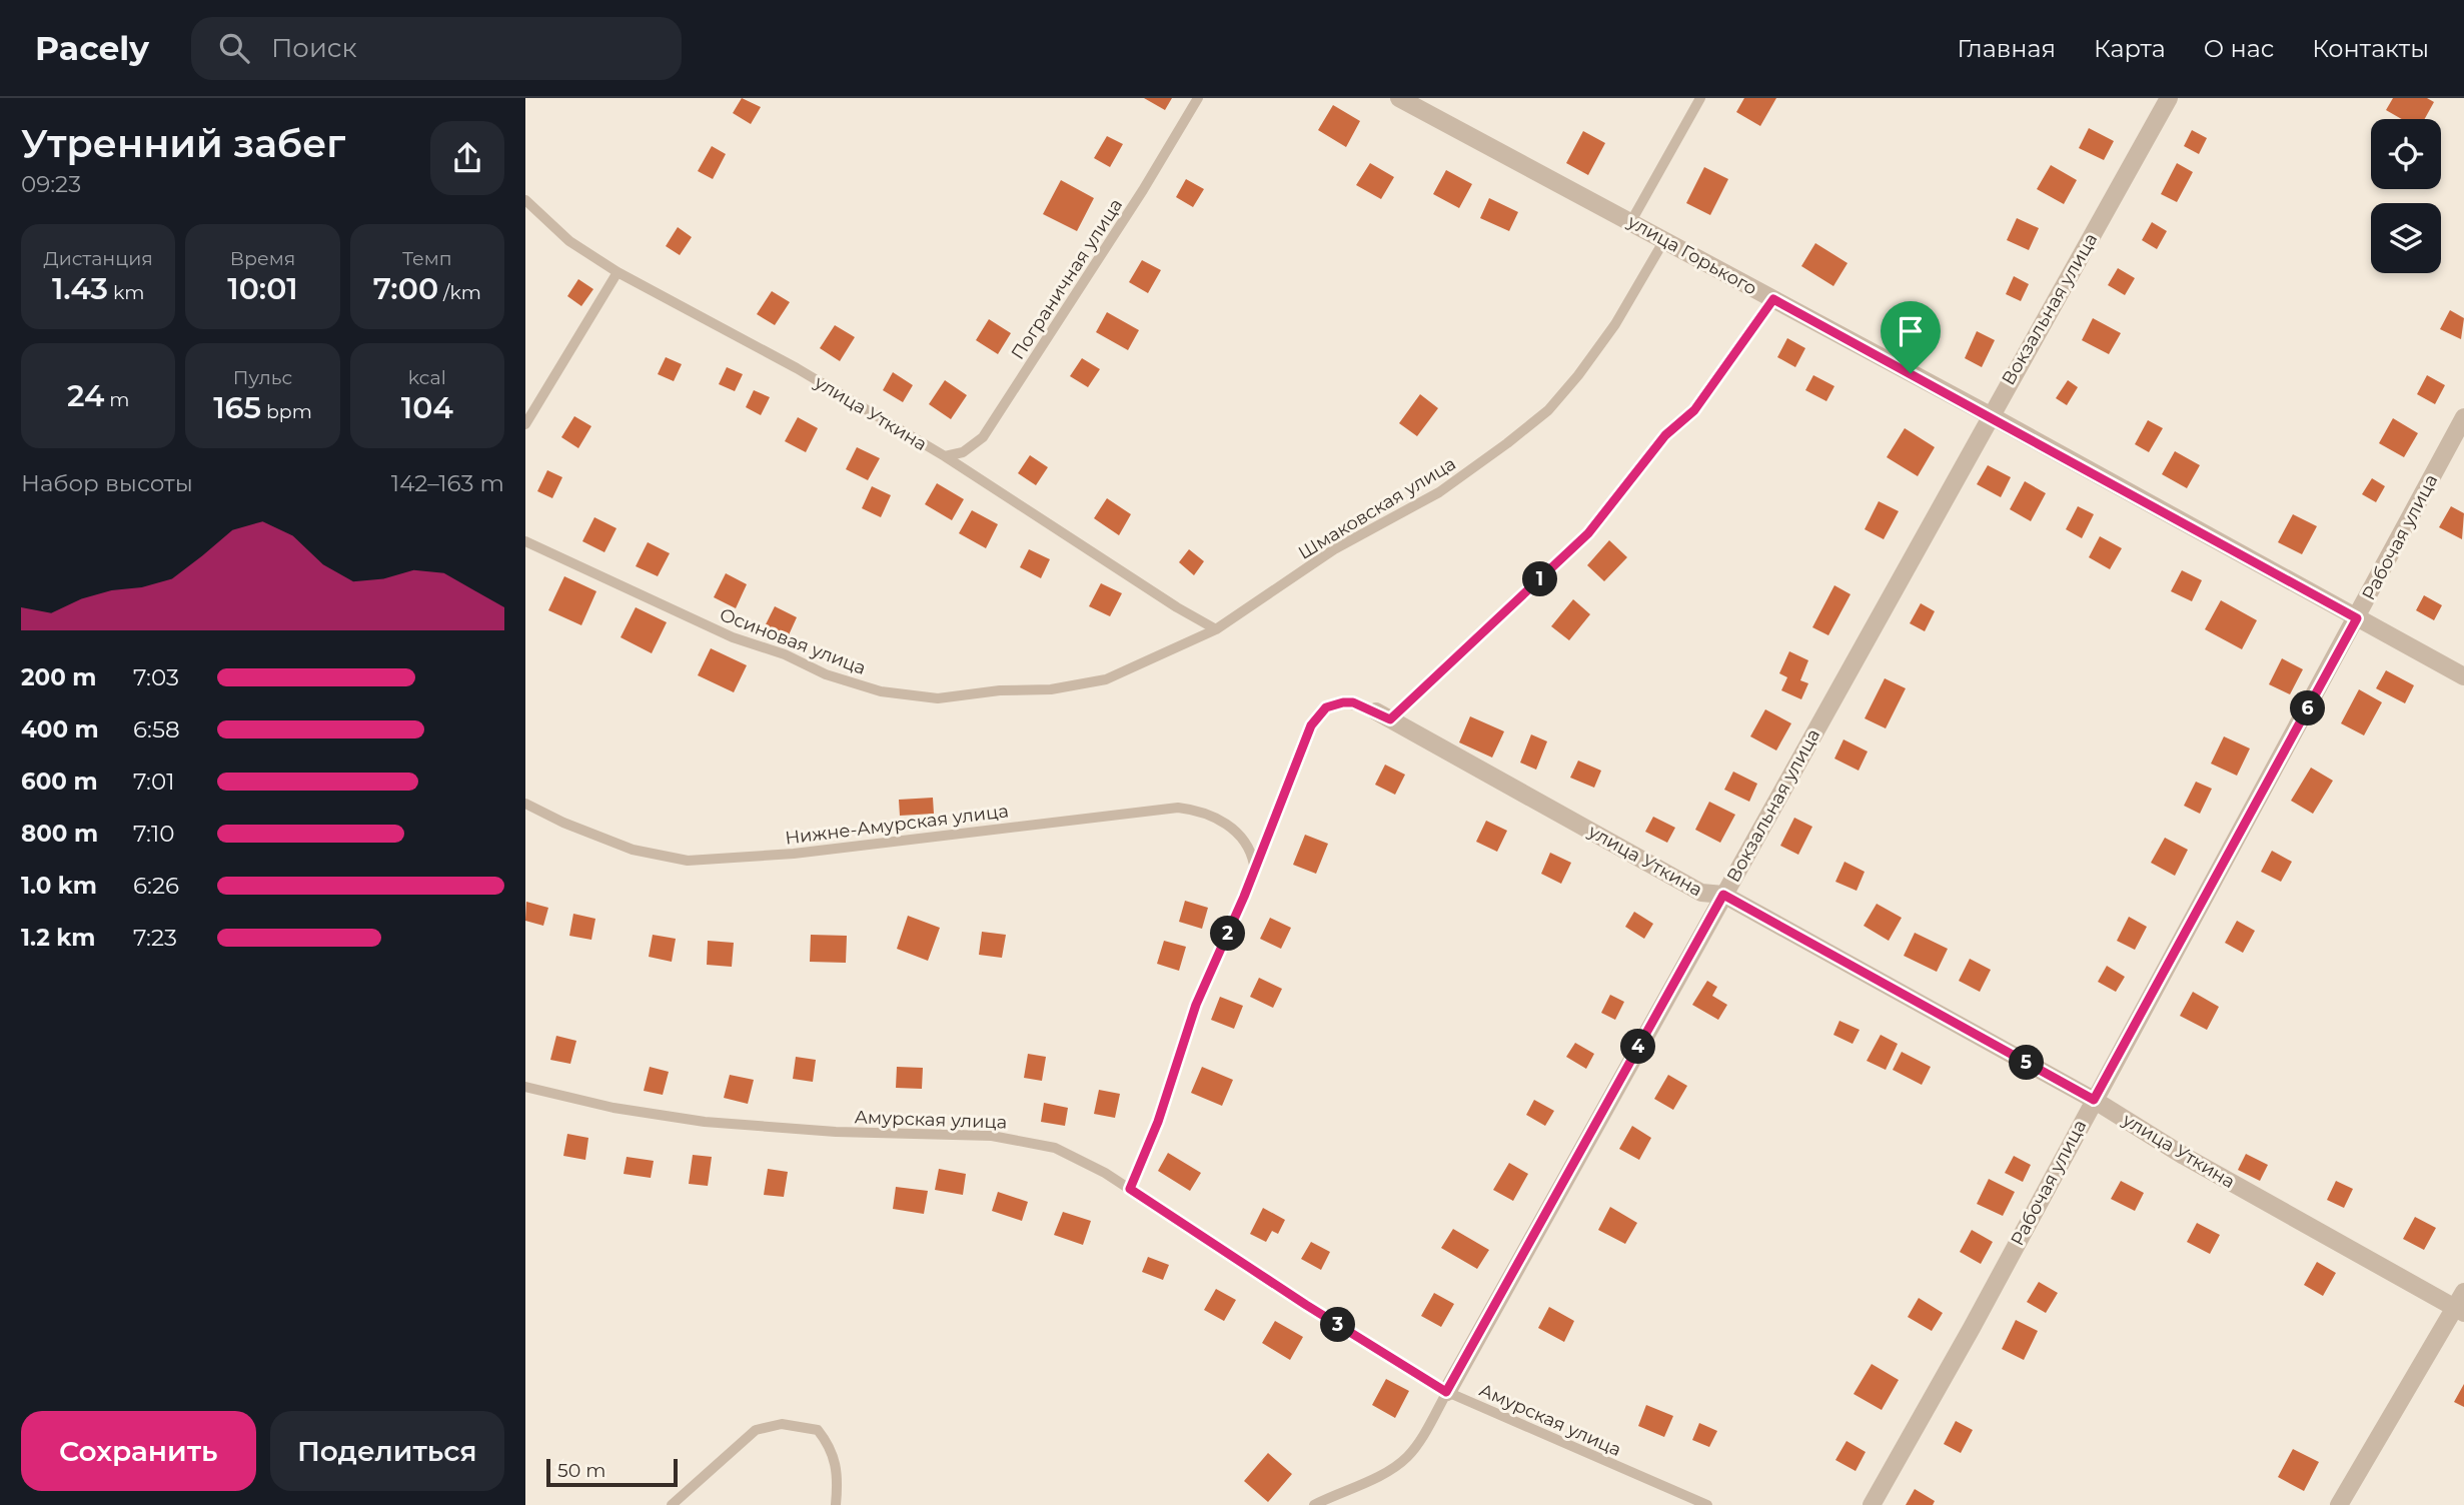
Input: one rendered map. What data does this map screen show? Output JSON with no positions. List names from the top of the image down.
{
  "streets": {
    "street": [
      "улица Горького",
      "Вокзальная улица",
      "улица Уткина",
      "Рабочая улица"
    ],
    "lane": [
      "Пограничная улица",
      "Шмаковская улица",
      "Осиновая улица",
      "Нижне-Амурская улица",
      "Амурская улица"
    ]
  },
  "crossings": [
    ["улица Горького", "Вокзальная улица"],
    ["улица Горького", "Шмаковская улица"],
    ["улица Горького", "Рабочая улица"],
    ["Пограничная улица", "улица Уткина"],
    ["Вокзальная улица", "улица Уткина"],
    ["Вокзальная улица", "Амурская улица"],
    ["улица Уткина", "Шмаковская улица"],
    ["улица Уткина", "Рабочая улица"],
    ["Шмаковская улица", "Осиновая улица"]
  ],
  "scale_bar": "50 m",
  "page": {
    "header": "Pacely",
    "search": "Поиск",
    "nav": [
      "Главная",
      "Карта",
      "О нас",
      "Контакты"
    ],
    "heading": ["Утренний забег", "09:23"],
    "stats": [
      ["Дистанция", "1.43 km"],
      ["Время", "10:01"],
      ["Темп", "7:00 /km"],
      ["24 m"],
      ["Пульс", "165 bpm"],
      ["kcal", "104"]
    ],
    "chart": ["Набор высоты", "142–163 m"],
    "pins": [
      "1",
      "6",
      "2",
      "4",
      "5",
      "3"
    ],
    "list": [
      {
        "name": "200 m",
        "note": "7:03"
      },
      {
        "name": "400 m",
        "note": "6:58"
      },
      {
        "name": "600 m",
        "note": "7:01"
      },
      {
        "name": "800 m",
        "note": "7:10"
      },
      {
        "name": "1.0 km",
        "note": "6:26"
      },
      {
        "name": "1.2 km",
        "note": "7:23"
      }
    ],
    "buttons": ["Сохранить", "Поделиться"],
    "scale": "50 m"
  }
}
